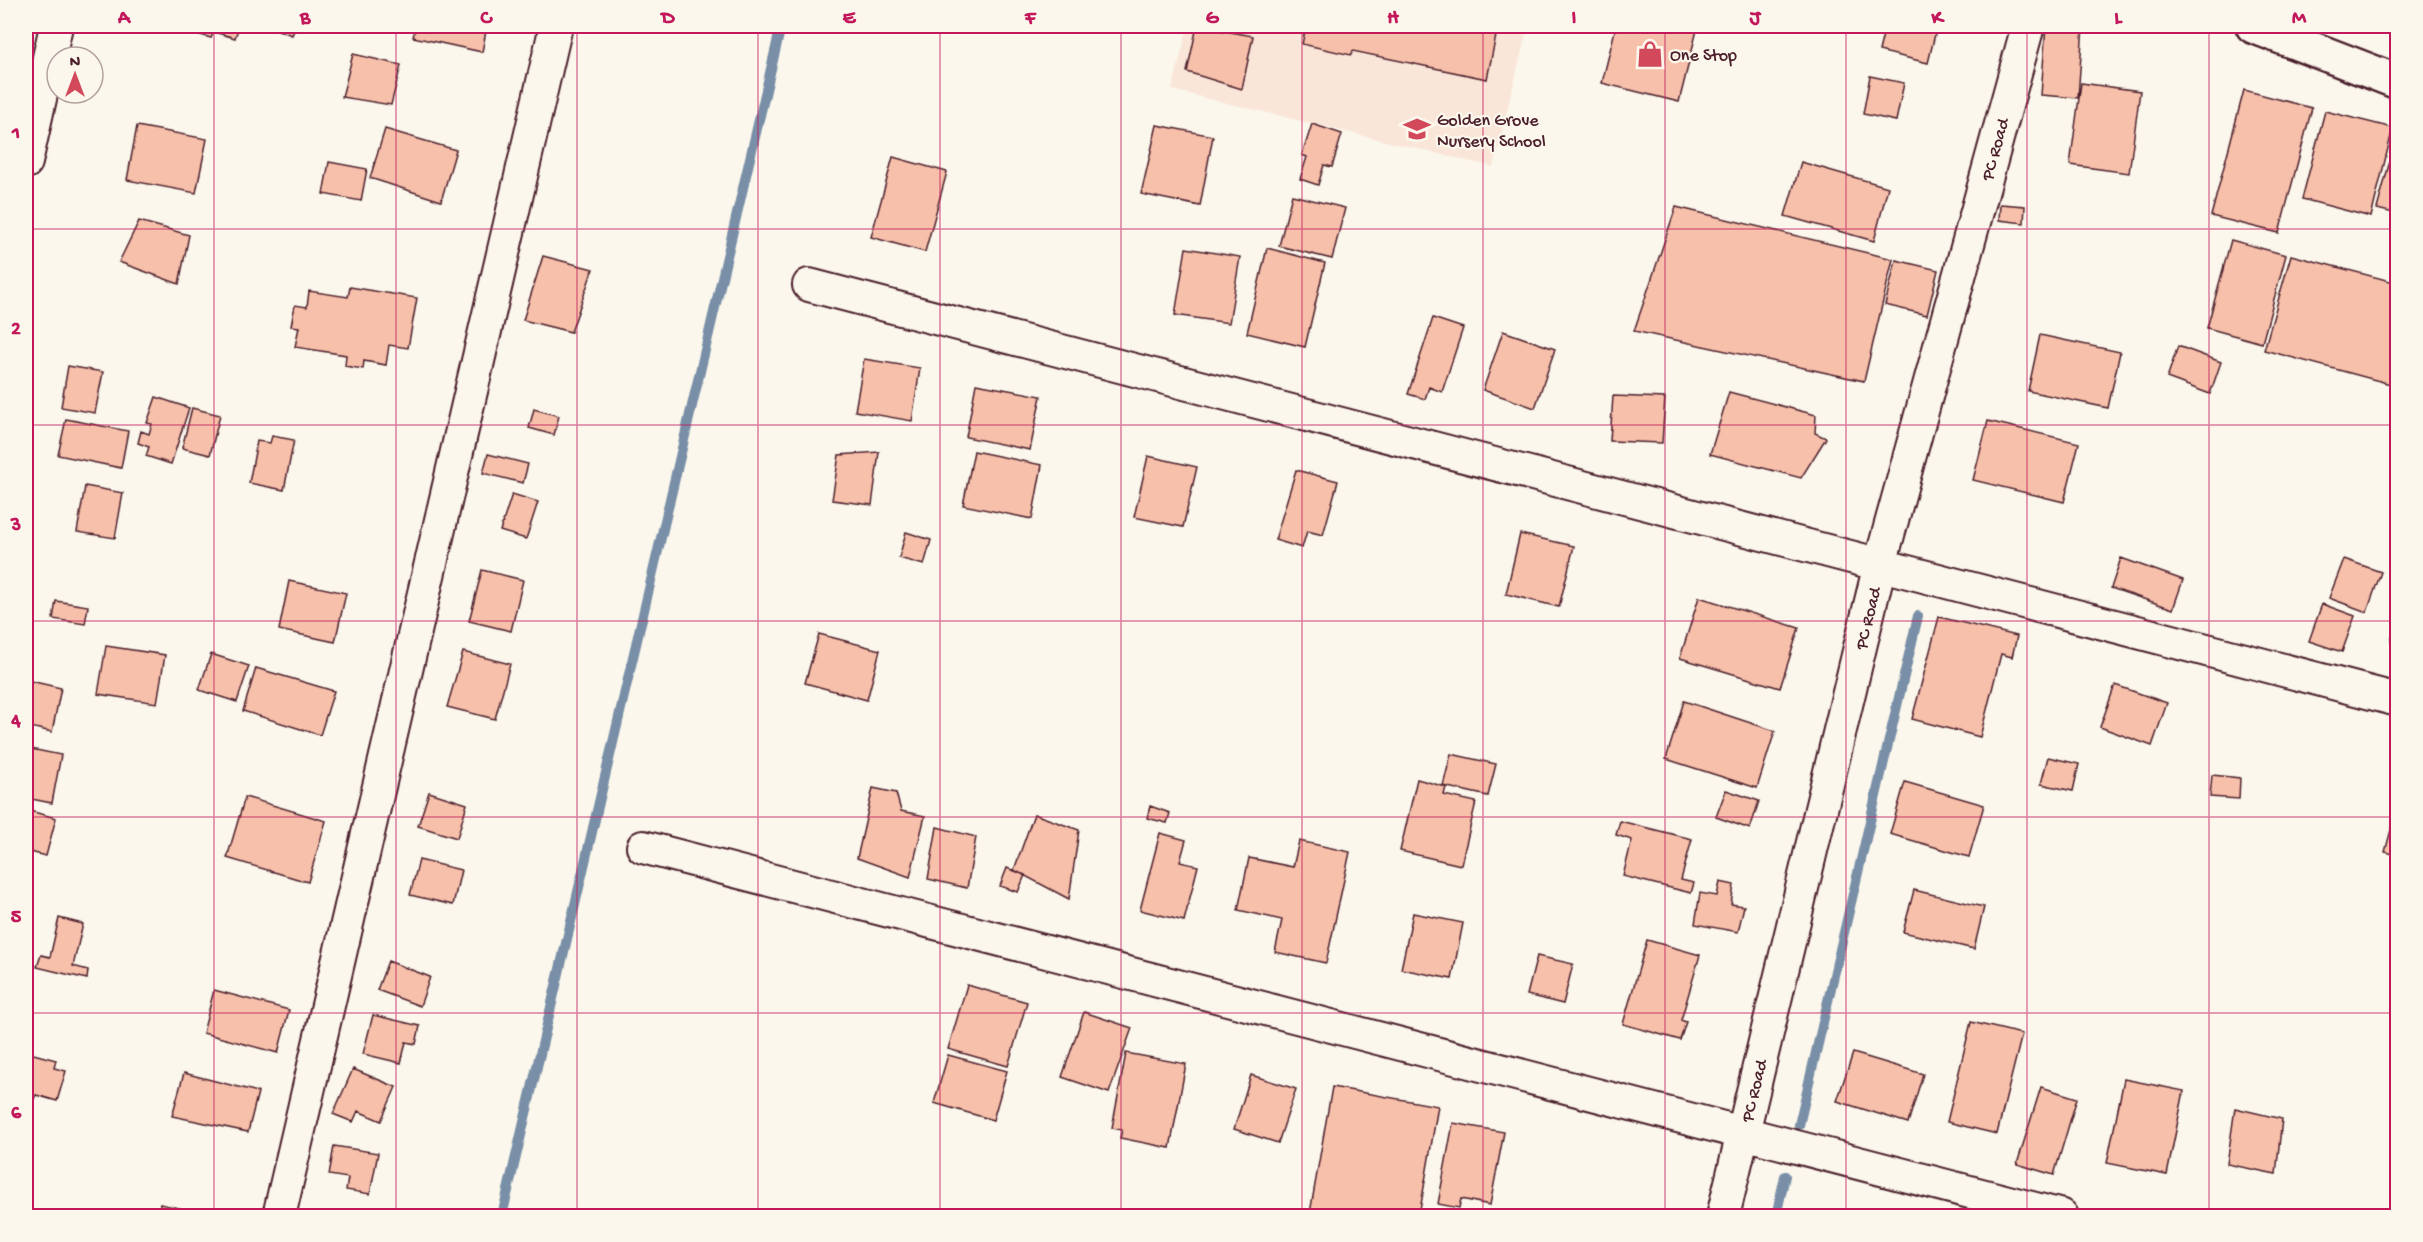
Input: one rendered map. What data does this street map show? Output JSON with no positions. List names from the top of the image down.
{
  "streets": {
    "street": ["PC Road"]
  },
  "places": {
    "shop": ["One Stop"],
    "school or university": ["Golden Grove Nursery School"]
  },
  "north": "top",
  "grid": {
    "columns": [
      "A",
      "B",
      "C",
      "D",
      "E",
      "F",
      "G",
      "H",
      "I",
      "J",
      "K",
      "L",
      "M"
    ],
    "rows": [
      "1",
      "2",
      "3",
      "4",
      "5",
      "6"
    ]
  }
}
